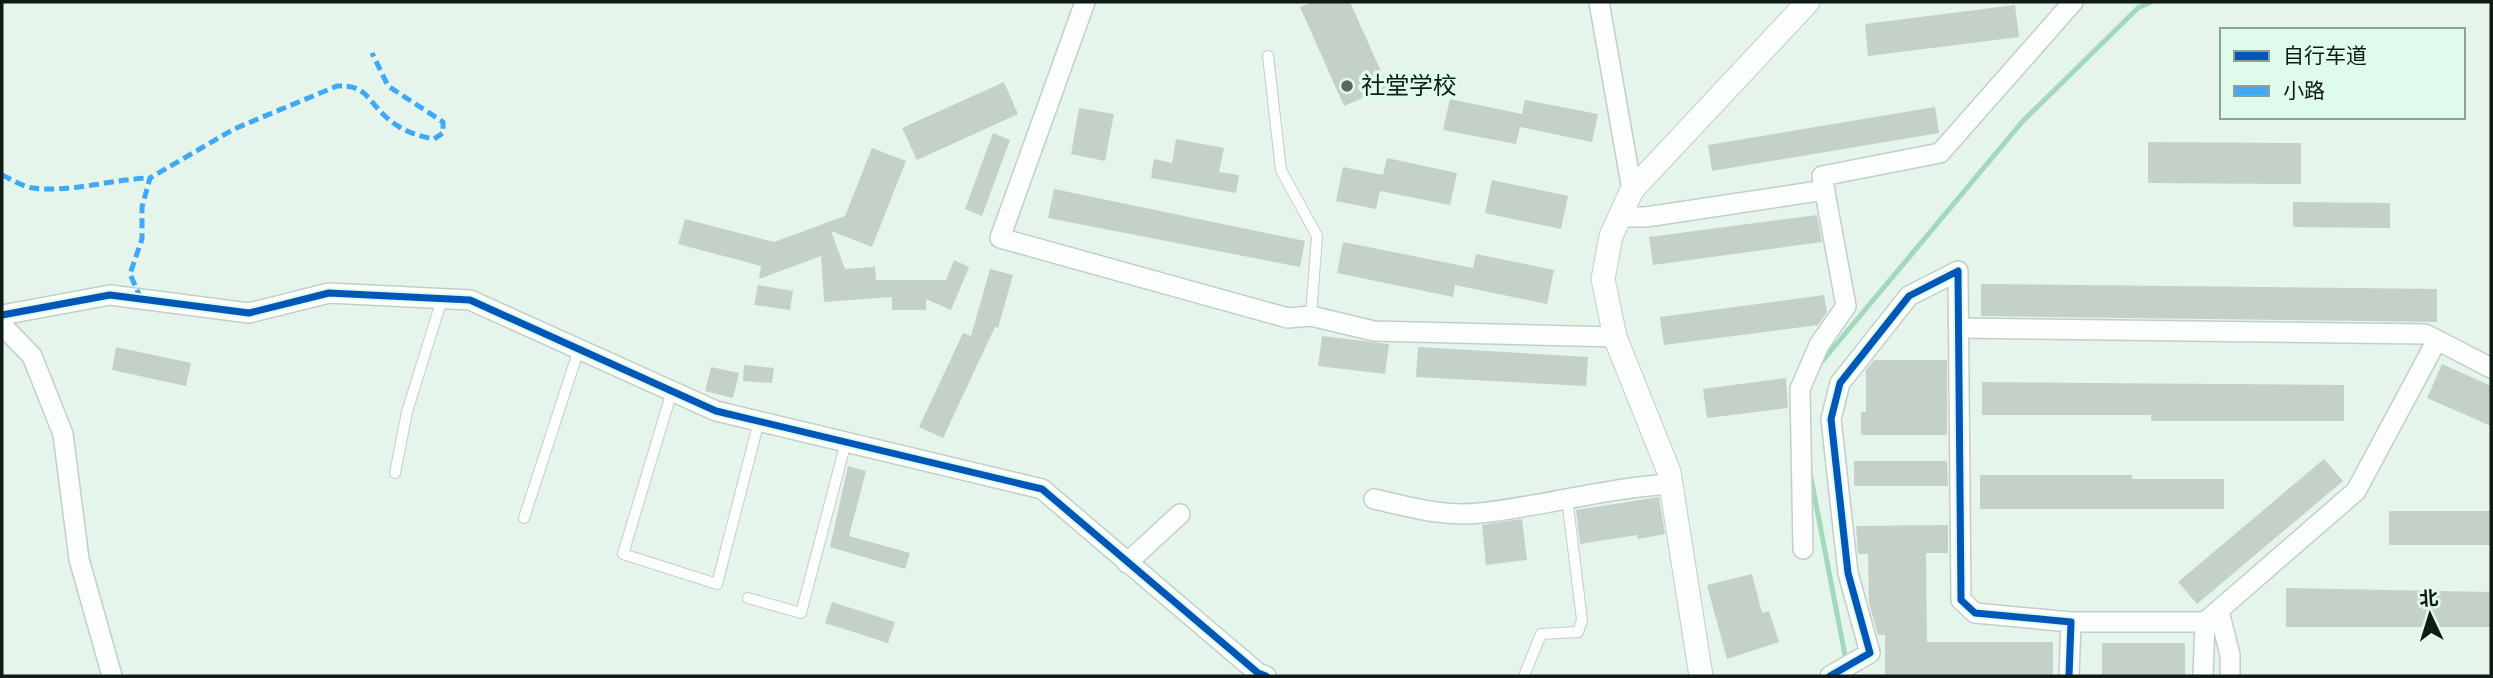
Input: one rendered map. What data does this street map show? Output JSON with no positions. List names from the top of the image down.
{
  "places": ["社堂学校"],
  "legend": ["自行车道", "小路"],
  "north": "top"
}
